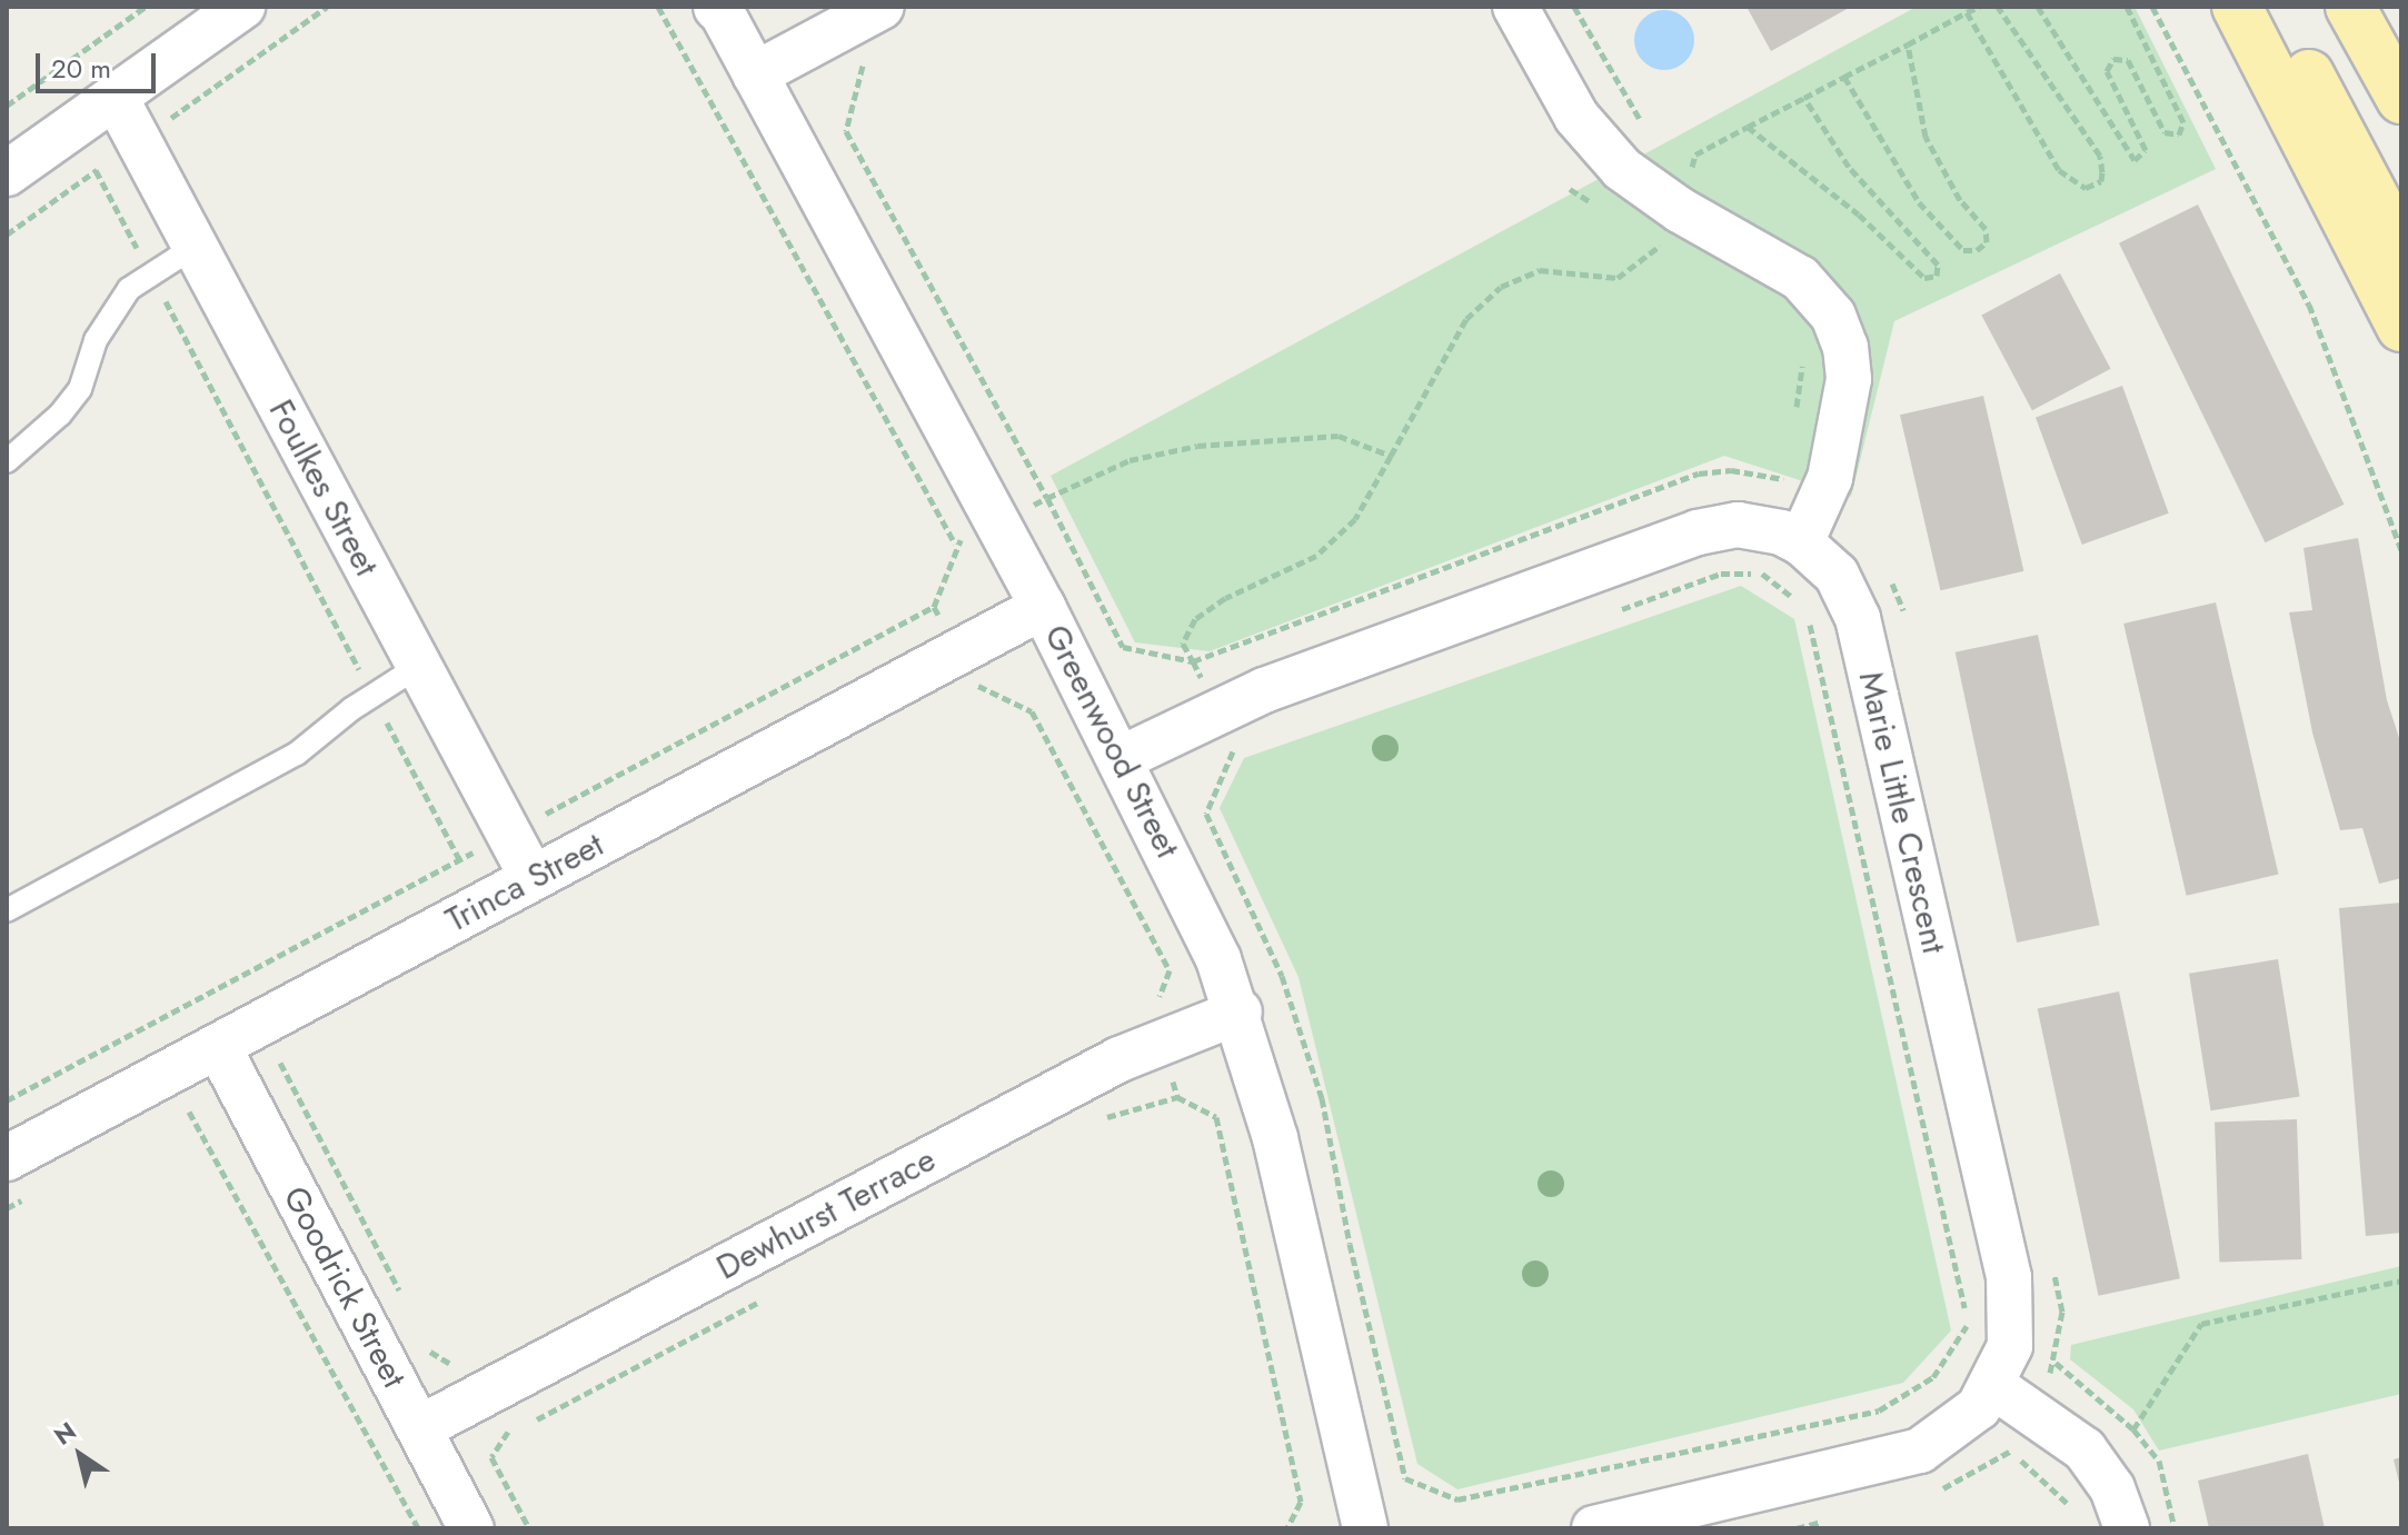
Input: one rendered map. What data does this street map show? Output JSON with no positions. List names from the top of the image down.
{
  "streets": {
    "street": [
      "Foulkes Street",
      "Greenwood Street",
      "Marie Little Crescent",
      "Trinca Street",
      "Dewhurst Terrace",
      "Goodrick Street"
    ]
  },
  "crossings": [
    ["Foulkes Street", "Trinca Street"],
    ["Greenwood Street", "Marie Little Crescent"],
    ["Greenwood Street", "Trinca Street"],
    ["Greenwood Street", "Dewhurst Terrace"],
    ["Trinca Street", "Goodrick Street"],
    ["Dewhurst Terrace", "Goodrick Street"]
  ],
  "scale_bar": "20 m",
  "north": "top left"
}
